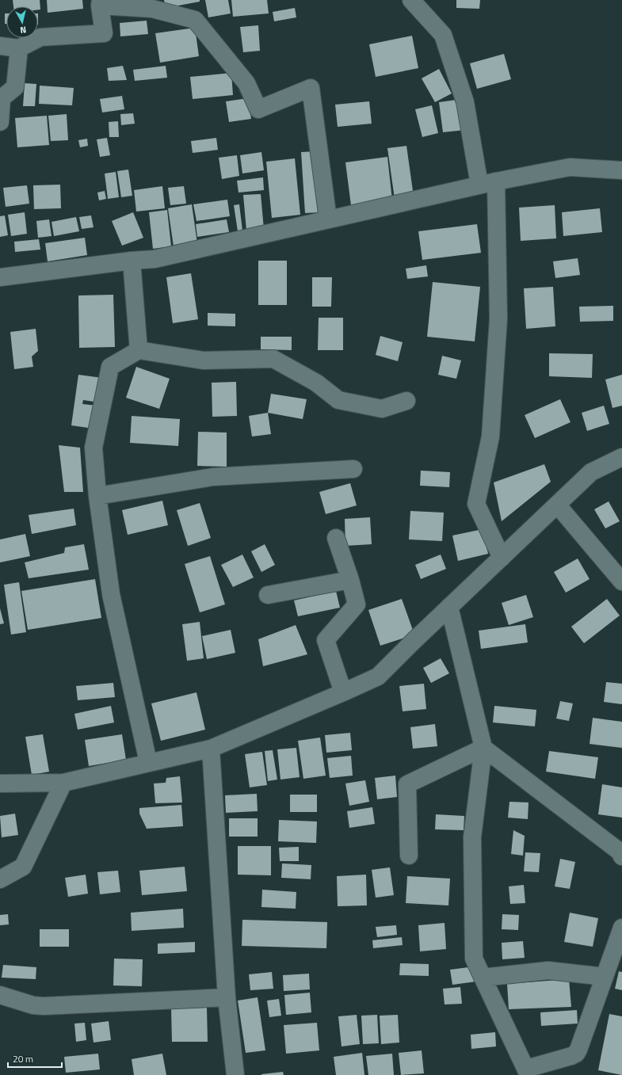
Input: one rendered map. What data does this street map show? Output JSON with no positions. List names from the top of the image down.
{
  "scale_bar": "20 m",
  "north": "bottom"
}
